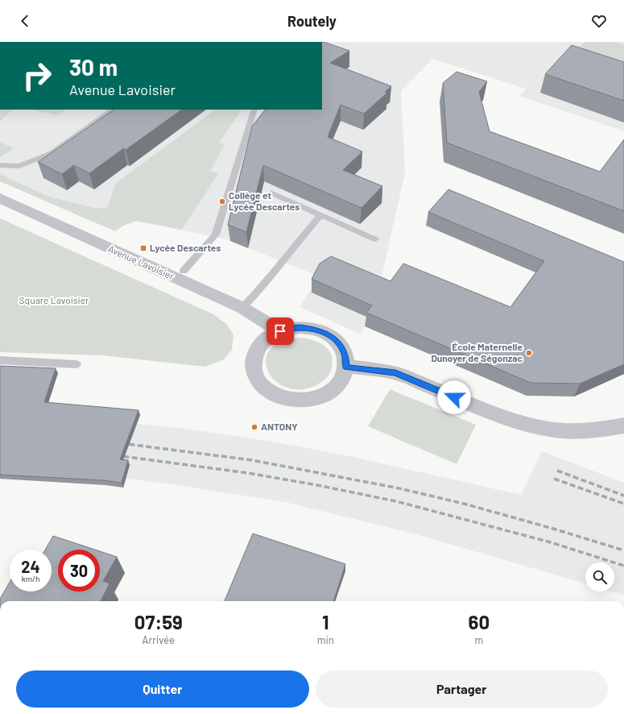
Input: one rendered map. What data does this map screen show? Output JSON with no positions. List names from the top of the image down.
{
  "streets": {
    "street": ["Avenue Lavoisier"]
  },
  "parks": ["Square Lavoisier"],
  "places": {
    "other": ["Collège et Lycée Descartes", "École Maternelle Dunoyer de Ségonzac", "ANTONY"],
    "transit": ["Lycée Descartes"]
  },
  "page": {
    "header": "Routely",
    "turn": ["30 m", "Avenue Lavoisier"],
    "speed": "24 km/h",
    "limit": "30",
    "eta": [
      "07:59",
      "Arrivée",
      "1",
      "min",
      "60",
      "m"
    ],
    "buttons": ["Quitter", "Partager"]
  }
}
